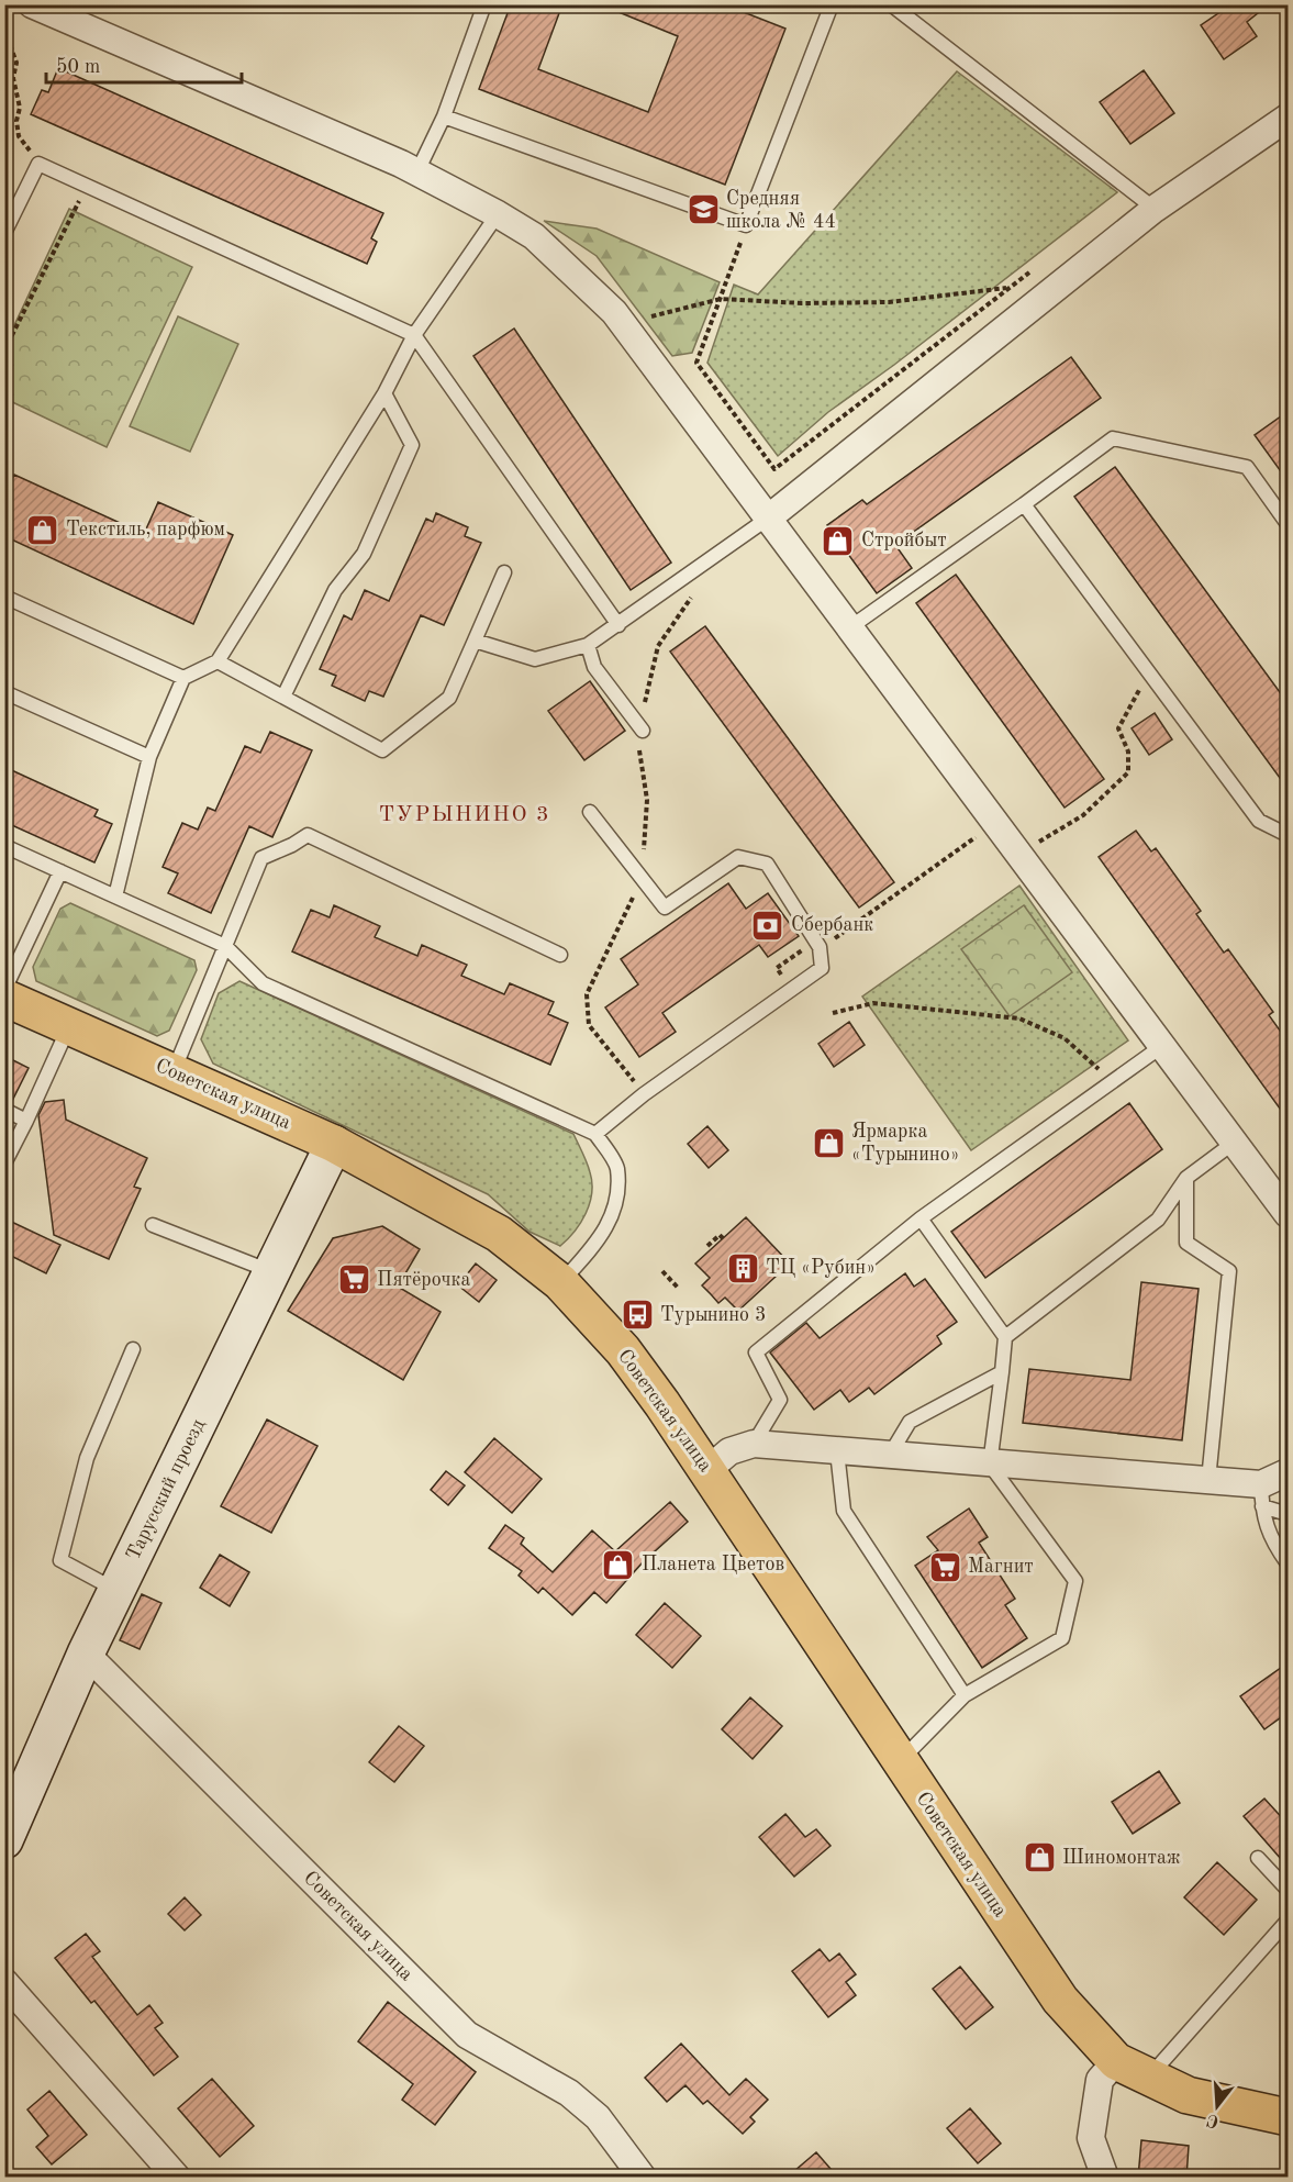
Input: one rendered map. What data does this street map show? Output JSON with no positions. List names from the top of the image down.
{
  "streets": {
    "main road": ["Советская улица"],
    "street": ["Тарусский проезд"]
  },
  "crossings": [
    ["Советская улица", "Тарусский проезд"]
  ],
  "districts": ["ТУРЫНИНО 3"],
  "places": {
    "school or university": ["Средняя школа № 44"],
    "shop": [
      "Текстиль, парфюм",
      "Стройбыт",
      "Ярмарка «Турынино»",
      "Планета Цветов",
      "Шиномонтаж"
    ],
    "bank": ["Сбербанк"],
    "building": ["ТЦ «Рубин»"],
    "supermarket": ["Пятёрочка", "Магнит"],
    "bus stop": ["Турынино 3"]
  },
  "scale_bar": "50 m",
  "north": "bottom"
}
